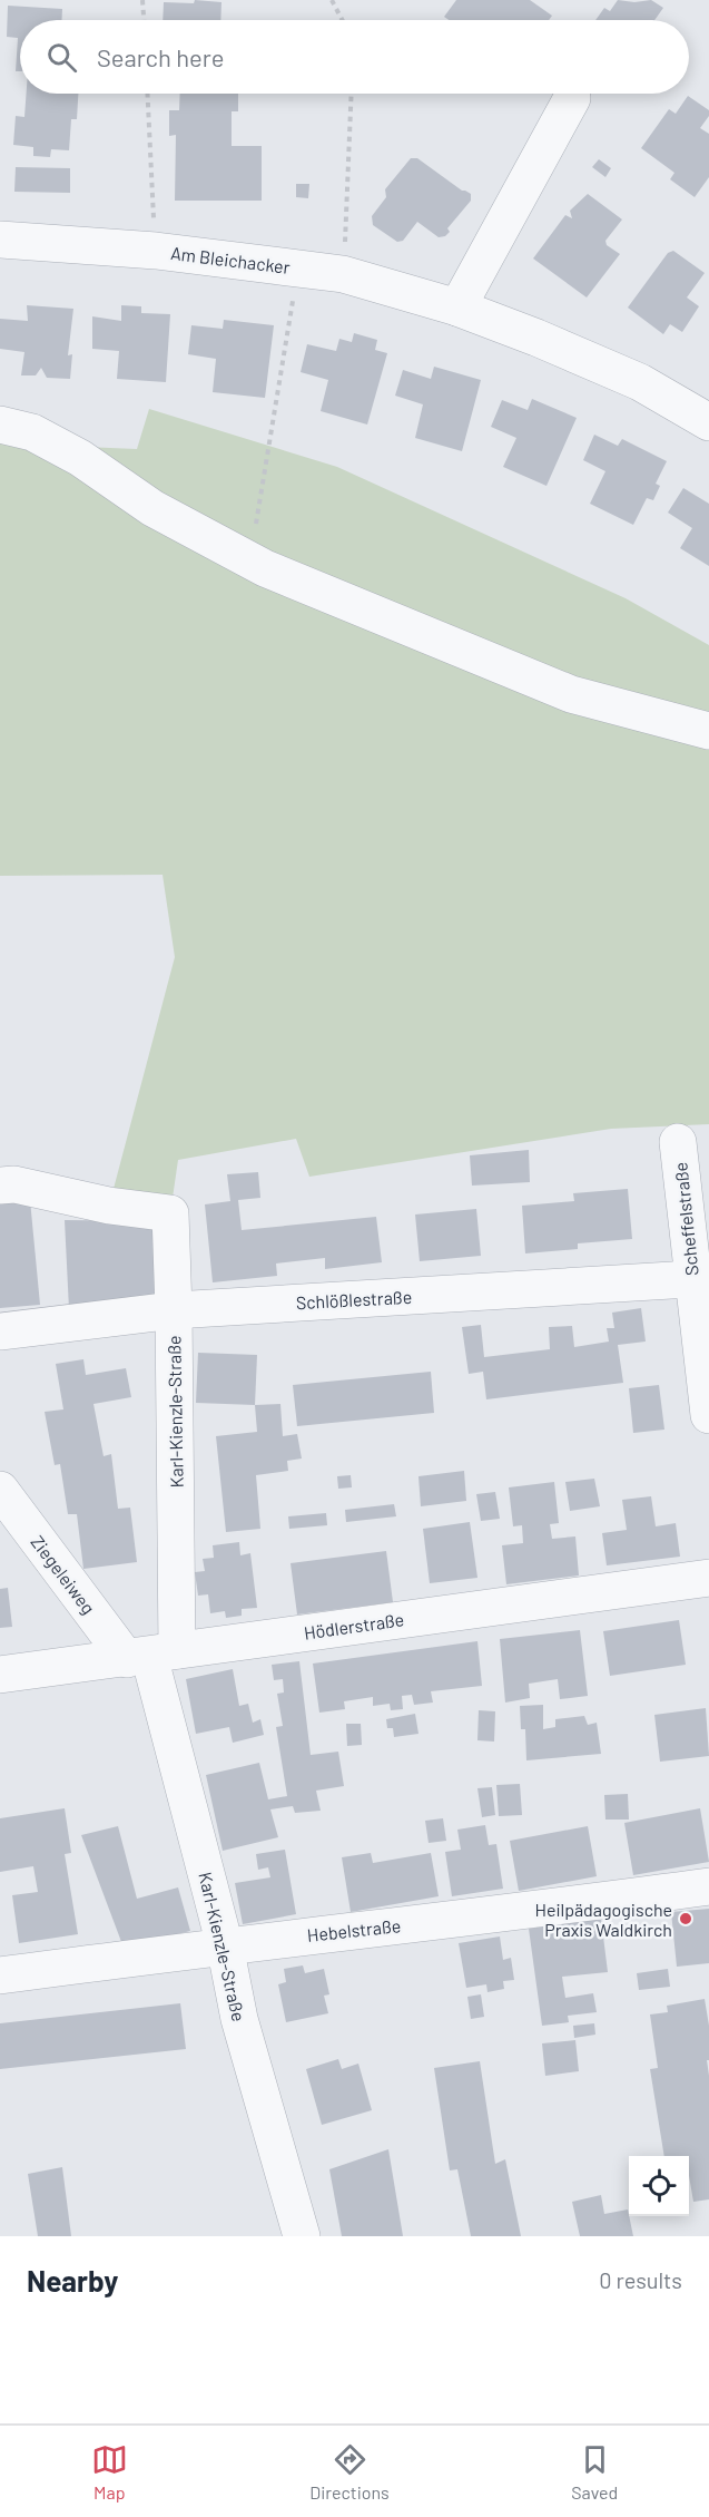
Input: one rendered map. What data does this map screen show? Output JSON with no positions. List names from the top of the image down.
{
  "streets": {
    "street": [
      "Am Bleichacker",
      "Scheffelstraße",
      "Schlößlestraße",
      "Karl-Kienzle-Straße",
      "Ziegeleiweg",
      "Hödlerstraße",
      "Hebelstraße"
    ]
  },
  "crossings": [
    ["Scheffelstraße", "Schlößlestraße"],
    ["Schlößlestraße", "Karl-Kienzle-Straße"],
    ["Karl-Kienzle-Straße", "Ziegeleiweg"],
    ["Karl-Kienzle-Straße", "Hödlerstraße"],
    ["Karl-Kienzle-Straße", "Hebelstraße"],
    ["Ziegeleiweg", "Hödlerstraße"]
  ],
  "places": ["Heilpädagogische Praxis Waldkirch"],
  "page": {
    "search": "Search here",
    "heading": ["Nearby", "0 results"],
    "nav": ["Map", "Directions", "Saved"]
  }
}
